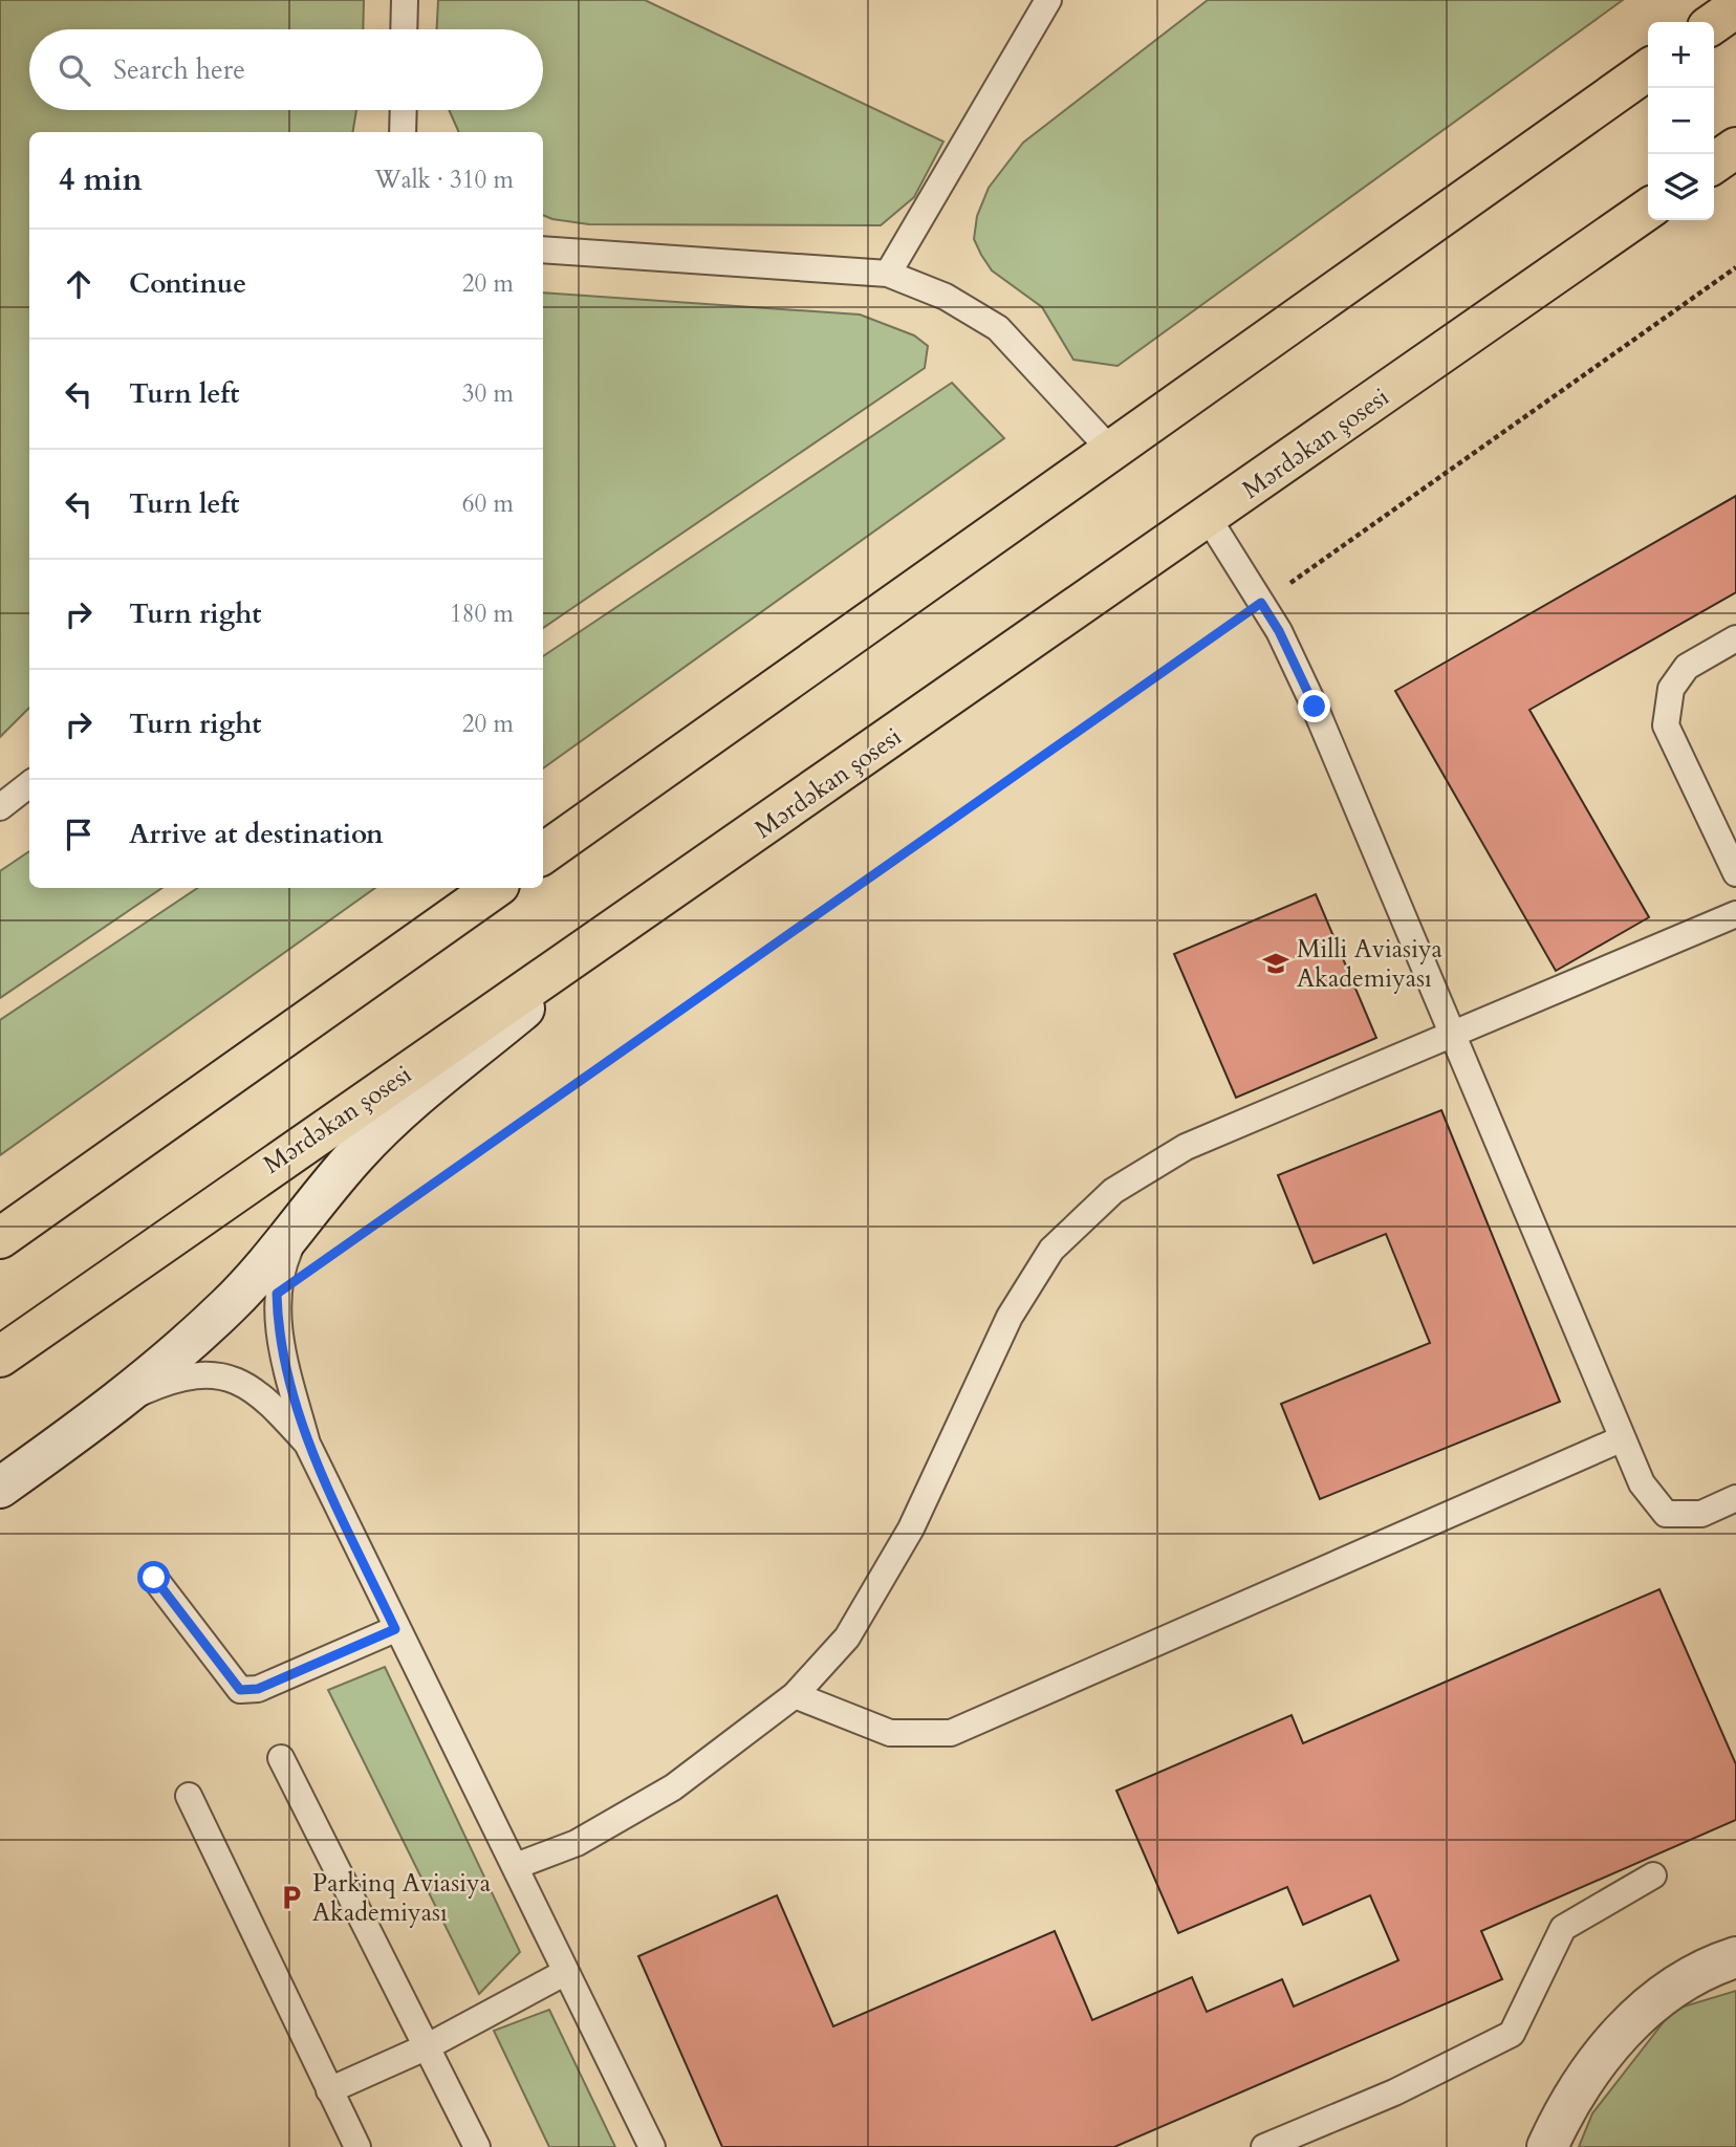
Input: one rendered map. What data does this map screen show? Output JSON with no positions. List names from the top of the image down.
{
  "streets": {
    "highway": ["Mərdəkan şosesi"]
  },
  "places": {
    "school or university": ["Milli Aviasiya Akademiyası"],
    "parking": ["Parkinq Aviasiya Akademiyası"]
  },
  "page": {
    "map_buttons": ["+", "−"],
    "search": "Search here",
    "heading": ["4 min", "Walk · 310 m"],
    "list": [
      ["Continue", "20 m"],
      ["Turn left", "30 m"],
      ["Turn left", "60 m"],
      ["Turn right", "180 m"],
      ["Turn right", "20 m"],
      "Arrive at destination"
    ]
  }
}
